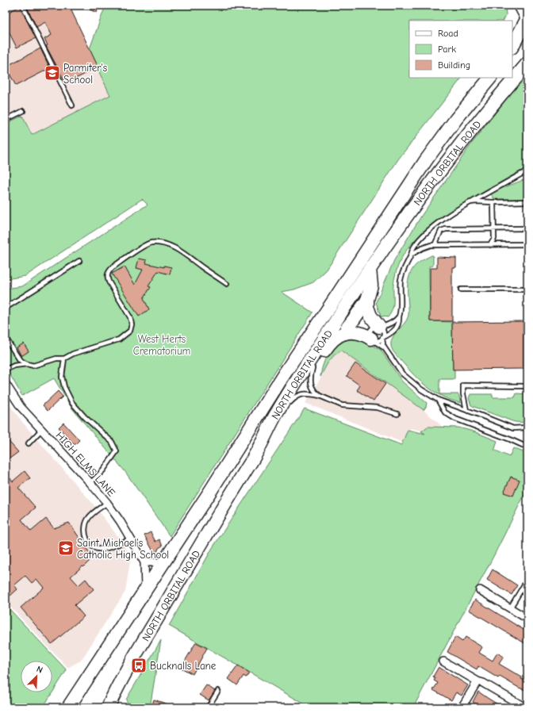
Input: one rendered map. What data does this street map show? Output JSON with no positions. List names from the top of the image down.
{
  "streets": {
    "highway": ["NORTH ORBITAL ROAD"],
    "street": ["HIGH ELMS LANE"]
  },
  "crossings": [
    ["NORTH ORBITAL ROAD", "HIGH ELMS LANE"]
  ],
  "parks": ["West Herts Crematorium"],
  "places": {
    "school or university": ["Parmiter's School", "Saint Michael's Catholic High School"],
    "bus stop": ["Bucknalls Lane"]
  },
  "legend": ["Road", "Park", "Building"],
  "north": "top right"
}
